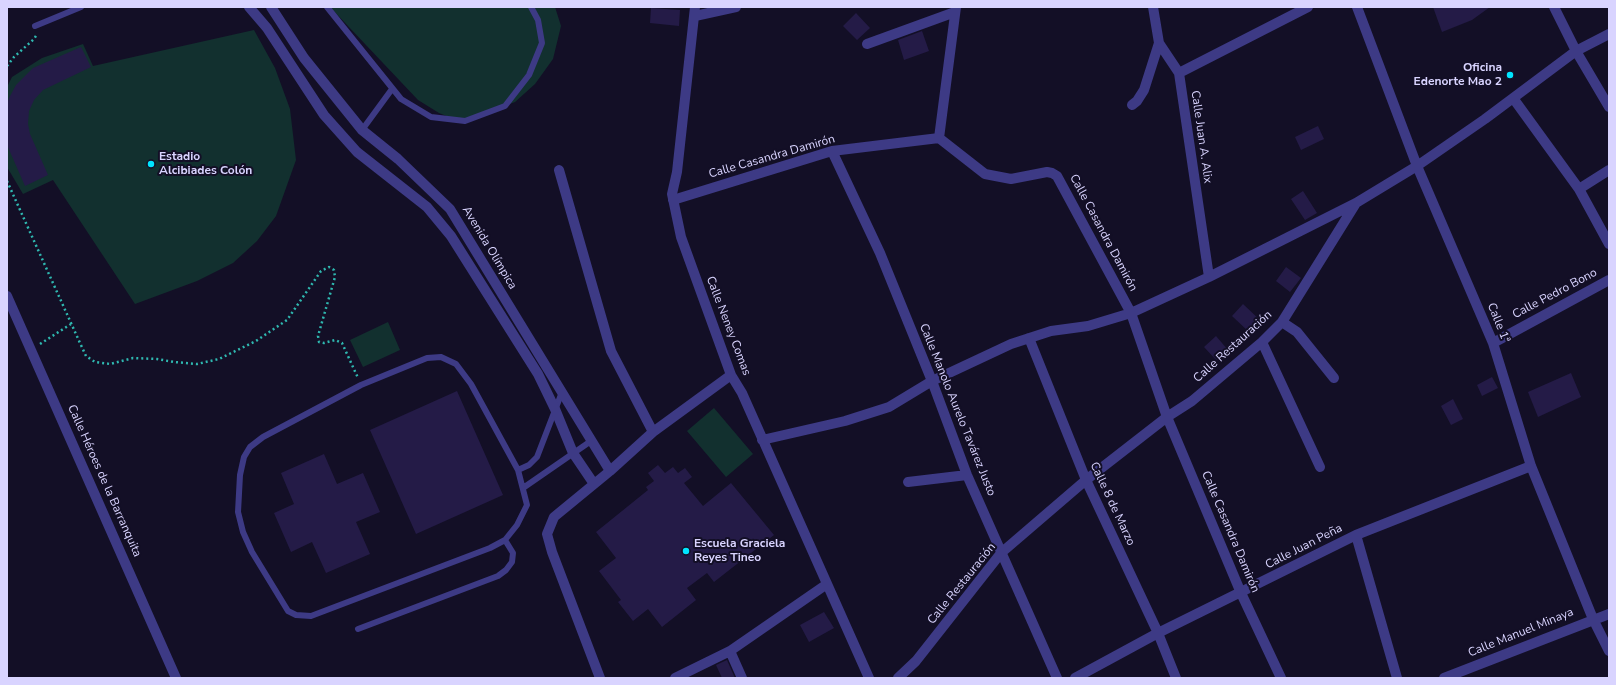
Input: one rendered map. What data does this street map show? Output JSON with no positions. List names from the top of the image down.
{
  "streets": {
    "street": [
      "Calle Juan A. Alix",
      "Calle Casandra Damirón",
      "Avenida Olímpica",
      "Calle Pedro Bono",
      "Calle 1ª",
      "Calle Neney Comas",
      "Calle Restauración",
      "Calle Manolo Aurelo Tavárez Justo",
      "Calle Héroes de la Barranquita",
      "Calle 8 de Marzo",
      "Calle Juan Peña",
      "Calle Manuel Minaya"
    ]
  },
  "crossings": [
    ["Calle Casandra Damirón", "Calle Neney Comas"],
    ["Calle Casandra Damirón", "Calle Restauración"],
    ["Calle Casandra Damirón", "Calle Manolo Aurelo Tavárez Justo"],
    ["Calle Casandra Damirón", "Calle Juan Peña"],
    ["Calle Pedro Bono", "Calle 1ª"],
    ["Calle 1ª", "Calle Restauración"],
    ["Calle 1ª", "Calle Juan Peña"],
    ["Calle 1ª", "Calle Manuel Minaya"],
    ["Calle Restauración", "Calle Manolo Aurelo Tavárez Justo"],
    ["Calle Restauración", "Calle 8 de Marzo"],
    ["Calle 8 de Marzo", "Calle Juan Peña"]
  ],
  "places": ["Oficina Edenorte Mao 2", "Estadio Alcibiades Colón", "Escuela Graciela Reyes Tineo"]
}
